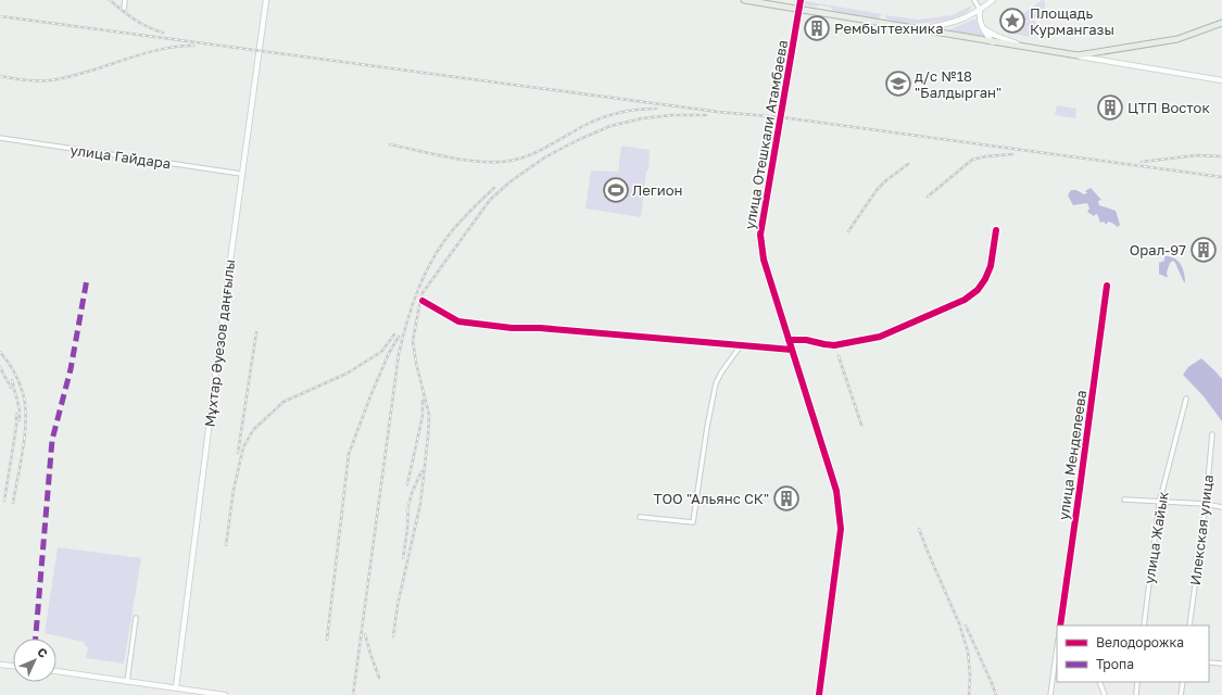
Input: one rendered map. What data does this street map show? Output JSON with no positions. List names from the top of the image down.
{
  "streets": {
    "main road": ["улица Отешкали Атамбаева", "Мұхтар Әуезов даңғылы"],
    "street": [
      "улица Гайдара",
      "улица Менделеева",
      "Илекская улица",
      "улица Жайык"
    ]
  },
  "crossings": [
    ["улица Гайдара", "Мұхтар Әуезов даңғылы"]
  ],
  "places": {
    "place": ["Площадь Курмангазы"],
    "building": [
      "Рембыттехника",
      "ЦТП Восток",
      "Орал-97",
      "ТОО \"Альянс СК\""
    ],
    "school or university": ["д/с №18 \"Балдырган\""],
    "sports": ["Легион"]
  },
  "legend": ["Велодорожка", "Тропа"],
  "north": "top right"
}
